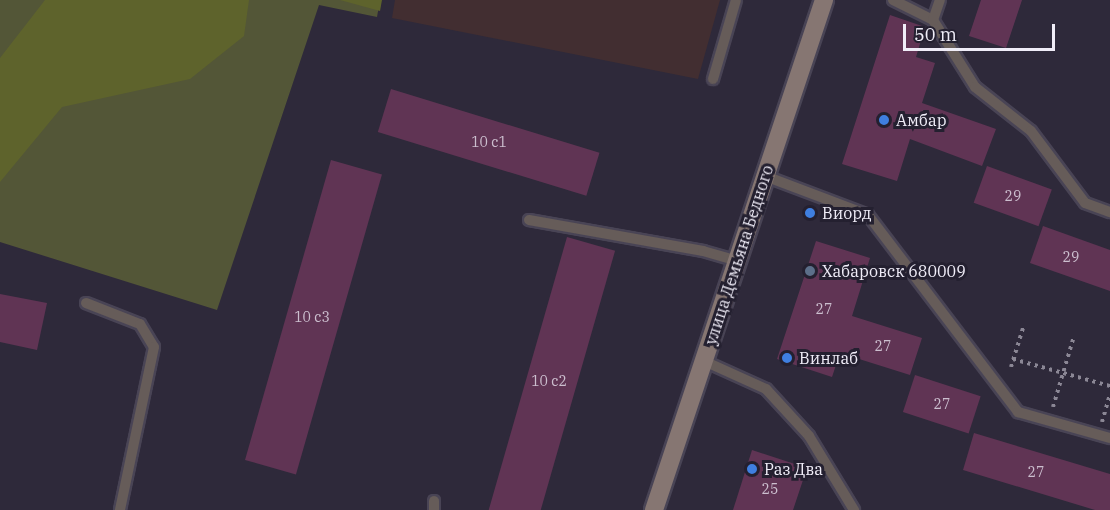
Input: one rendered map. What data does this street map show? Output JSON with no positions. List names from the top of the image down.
{
  "streets": {
    "main road": ["улица Демьяна Бедного"]
  },
  "places": [
    "Амбар",
    "Виорд",
    "Хабаровск 680009",
    "Винлаб",
    "Раз Два"
  ],
  "house_numbers": [
    "10 с1",
    "29",
    "29",
    "27",
    "10 с3",
    "27",
    "10 с2",
    "27",
    "27",
    "25"
  ],
  "scale_bar": "50 m"
}
